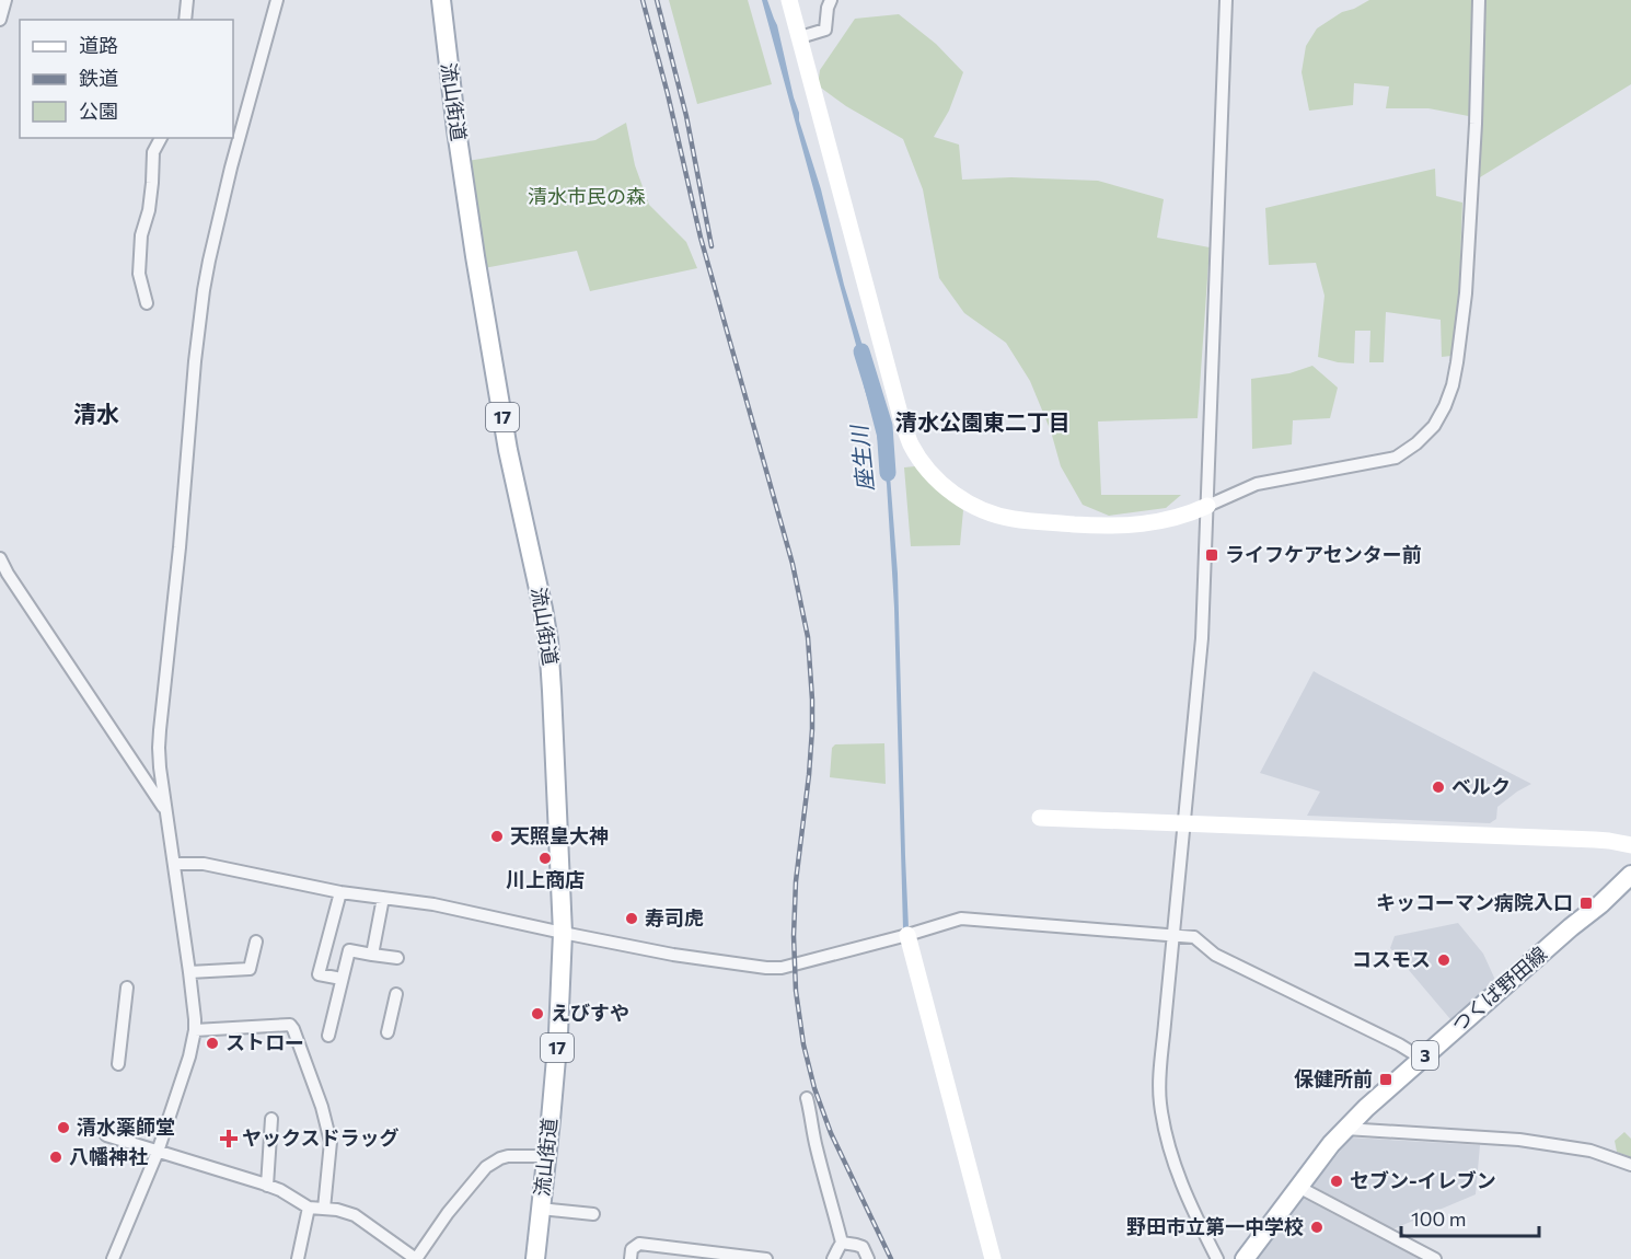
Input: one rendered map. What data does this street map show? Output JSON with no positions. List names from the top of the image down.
{
  "streets": {
    "main road": [
      "流山街道",
      "17",
      "つくば野田線",
      "3"
    ]
  },
  "districts": ["清水", "清水公園東二丁目"],
  "water": ["座生川"],
  "parks": ["清水市民の森"],
  "places": {
    "transit": ["ライフケアセンター前", "キッコーマン病院入口", "保健所前"],
    "other": [
      "ベルク",
      "天照皇大神",
      "川上商店",
      "寿司虎",
      "コスモス",
      "えびすや",
      "ストロー",
      "清水薬師堂",
      "八幡神社",
      "セブン-イレブン",
      "野田市立第一中学校"
    ],
    "health": ["ヤックスドラッグ"]
  },
  "legend": ["道路", "鉄道", "公園"],
  "scale_bar": "100 m"
}
